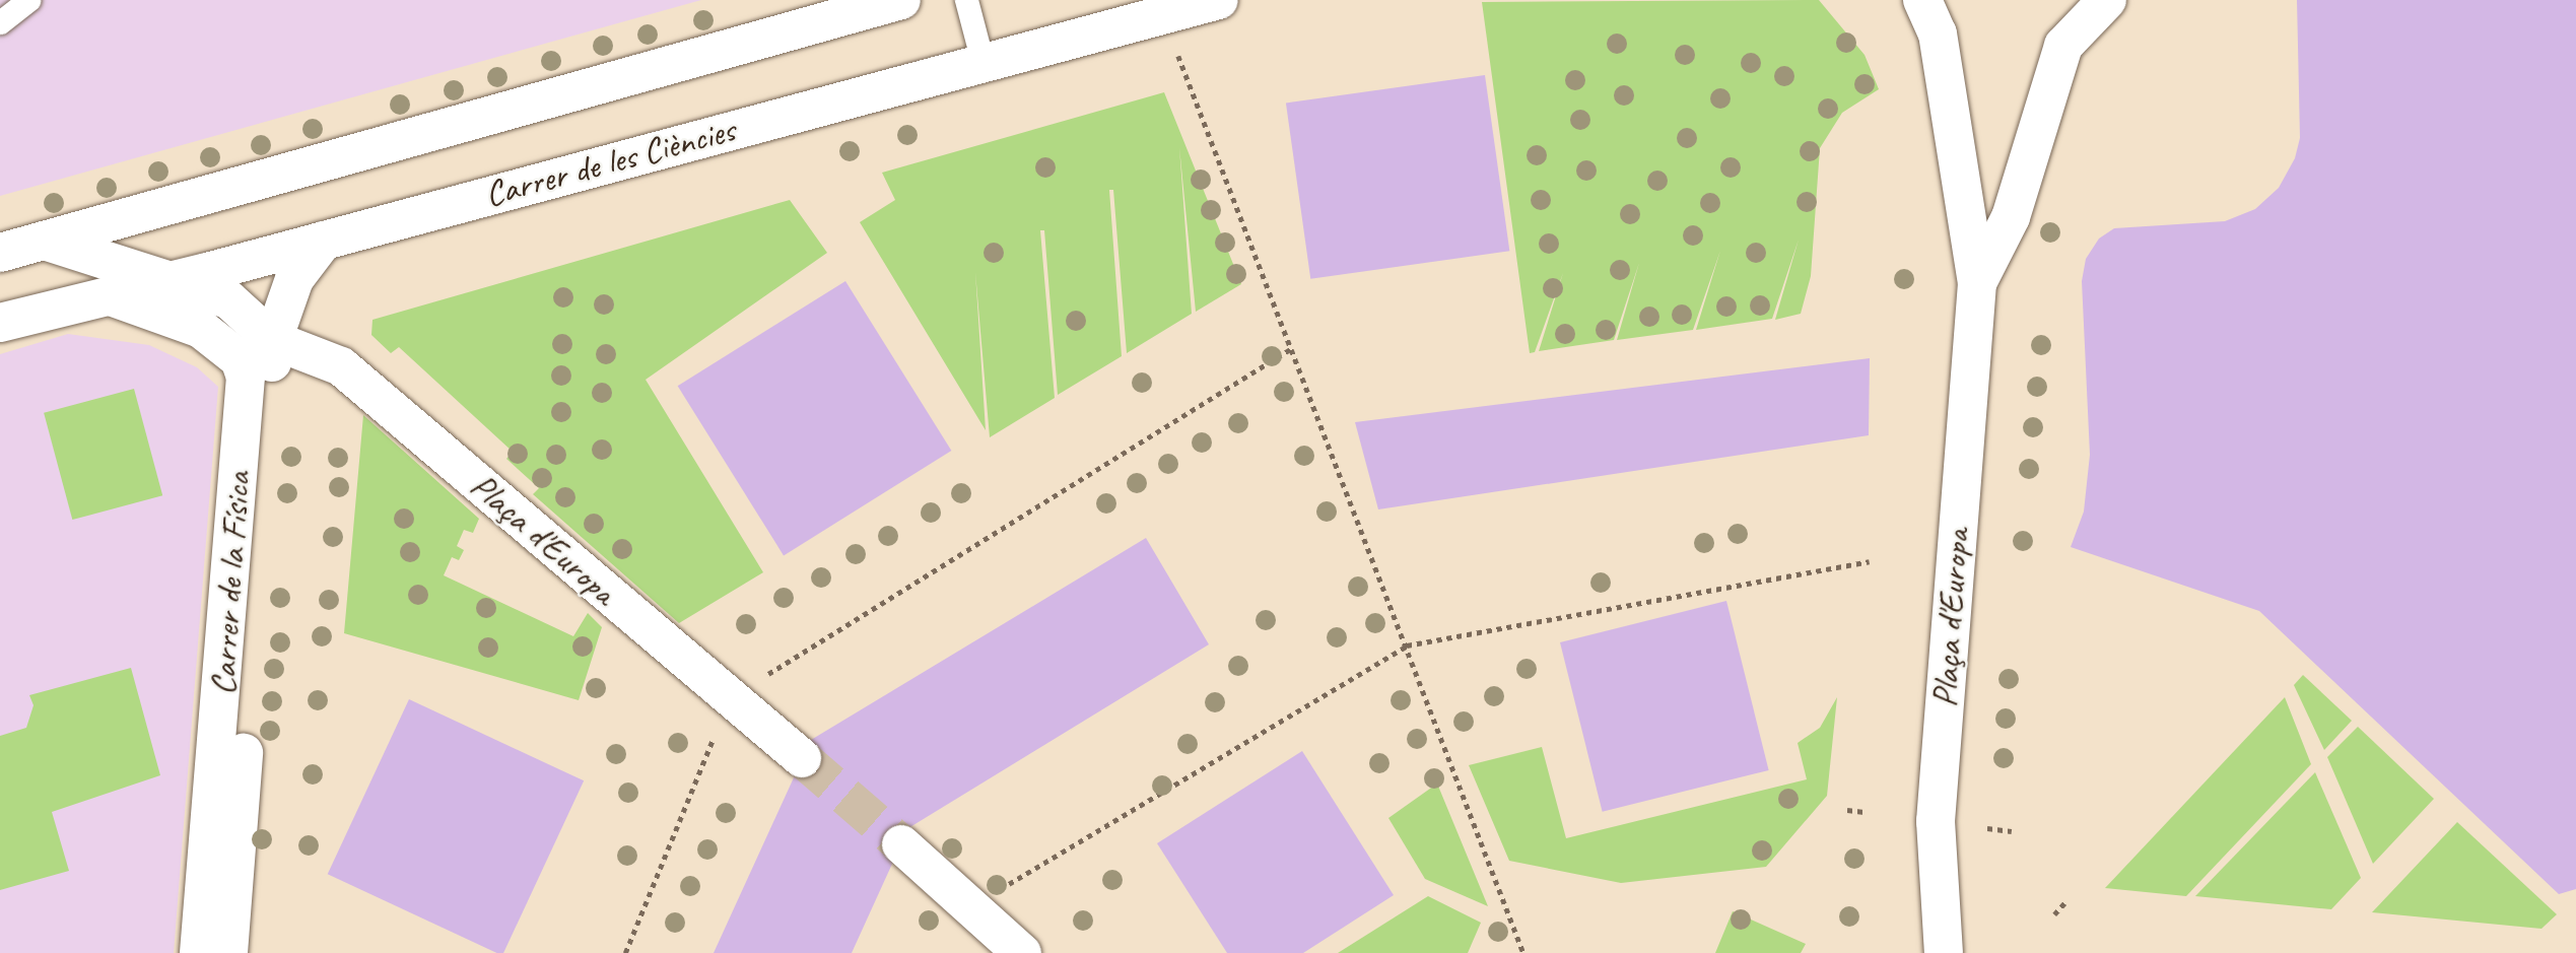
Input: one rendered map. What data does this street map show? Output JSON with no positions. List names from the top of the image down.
{
  "streets": {
    "street": ["Carrer de les Ciències", "Plaça d'Europa", "Carrer de la Física"]
  },
  "crossings": [
    ["Carrer de les Ciències", "Carrer de la Física"],
    ["Plaça d'Europa", "Carrer de la Física"]
  ]
}
